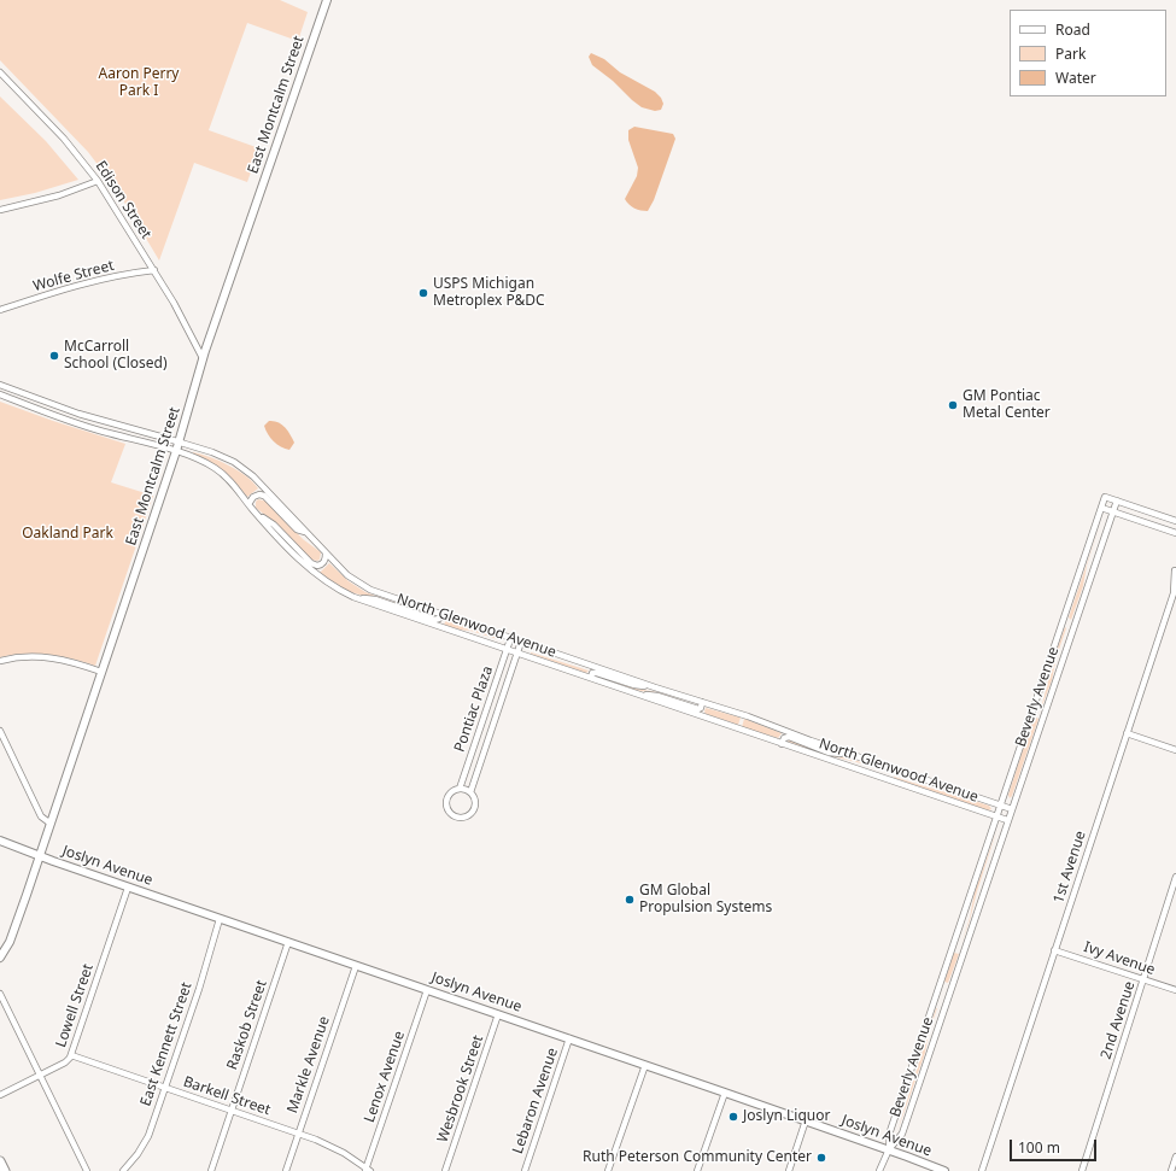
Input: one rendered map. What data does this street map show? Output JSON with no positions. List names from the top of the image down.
{
  "streets": {
    "main road": ["East Montcalm Street", "Joslyn Avenue"],
    "street": [
      "Edison Street",
      "Wolfe Street",
      "North Glenwood Avenue",
      "Beverly Avenue",
      "Pontiac Plaza",
      "1st Avenue",
      "Ivy Avenue",
      "Lowell Street",
      "2nd Avenue",
      "Raskob Street",
      "East Kennett Street",
      "Markle Avenue",
      "Lenox Avenue",
      "Wesbrook Street",
      "Barkell Street",
      "Lebaron Avenue"
    ]
  },
  "crossings": [
    ["East Montcalm Street", "Edison Street"],
    ["East Montcalm Street", "North Glenwood Avenue"],
    ["East Montcalm Street", "Joslyn Avenue"],
    ["Edison Street", "Wolfe Street"],
    ["North Glenwood Avenue", "Beverly Avenue"],
    ["North Glenwood Avenue", "Pontiac Plaza"],
    ["Beverly Avenue", "Joslyn Avenue"],
    ["Joslyn Avenue", "Lowell Street"],
    ["Joslyn Avenue", "Raskob Street"],
    ["Joslyn Avenue", "East Kennett Street"],
    ["Joslyn Avenue", "Markle Avenue"],
    ["Joslyn Avenue", "Lenox Avenue"],
    ["Joslyn Avenue", "Wesbrook Street"],
    ["Joslyn Avenue", "Lebaron Avenue"],
    ["1st Avenue", "Ivy Avenue"],
    ["Ivy Avenue", "2nd Avenue"],
    ["Lowell Street", "Barkell Street"],
    ["Raskob Street", "Barkell Street"],
    ["East Kennett Street", "Barkell Street"],
    ["Markle Avenue", "Barkell Street"],
    ["Lenox Avenue", "Barkell Street"]
  ],
  "parks": ["Aaron Perry Park I", "Oakland Park"],
  "places": [
    "USPS Michigan Metroplex P&DC",
    "McCarroll School (Closed)",
    "GM Pontiac Metal Center",
    "GM Global Propulsion Systems",
    "Joslyn Liquor",
    "Ruth Peterson Community Center"
  ],
  "legend": ["Road", "Park", "Water"],
  "scale_bar": "100 m"
}
